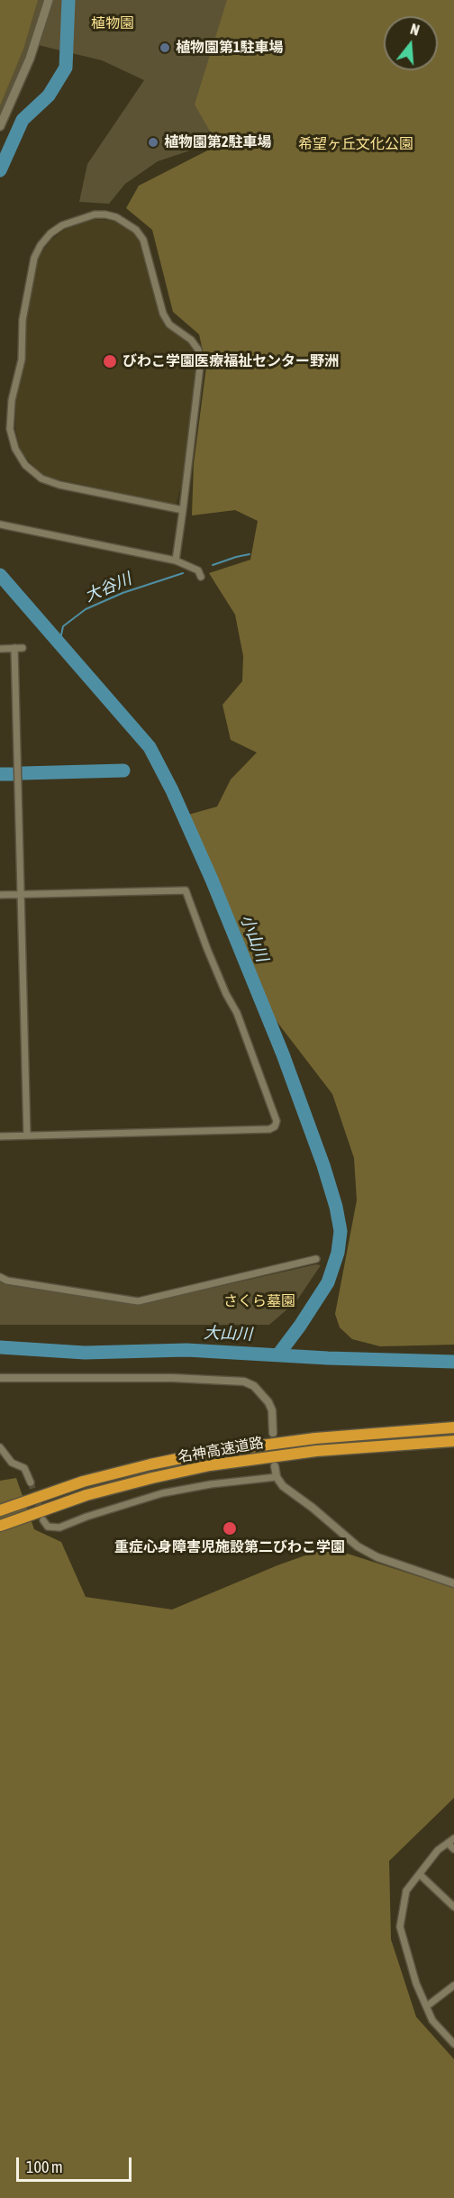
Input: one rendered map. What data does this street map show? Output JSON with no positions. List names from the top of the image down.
{
  "streets": {
    "highway": ["名神高速道路"]
  },
  "water": ["大谷川", "小山川", "大山川"],
  "parks": ["植物園", "希望ヶ丘文化公園", "さくら墓園"],
  "places": [
    "植物園第1駐車場",
    "植物園第2駐車場",
    "びわこ学園医療福祉センター野洲",
    "重症心身障害児施設第二びわこ学園"
  ],
  "scale_bar": "100 m",
  "north": "top"
}
